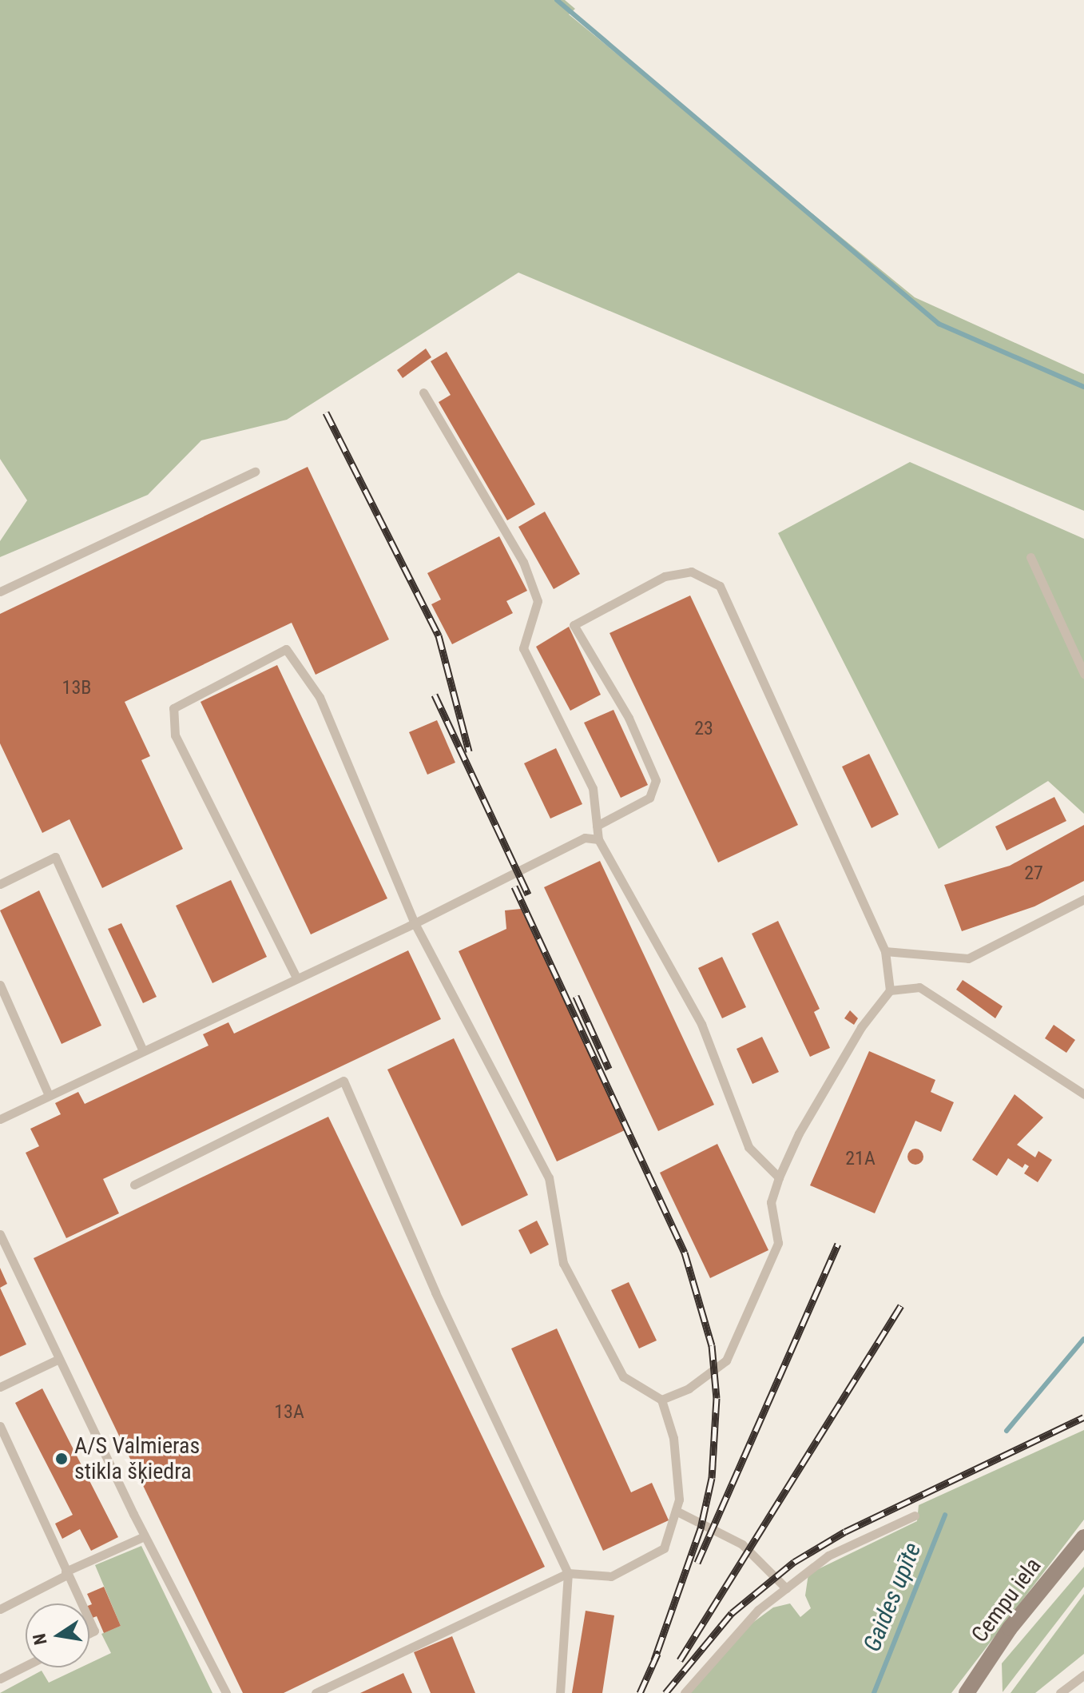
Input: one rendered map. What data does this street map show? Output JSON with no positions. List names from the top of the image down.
{
  "streets": {
    "main road": ["Cempu iela"]
  },
  "water": ["Gaides upīte"],
  "places": ["A/S Valmieras stikla šķiedra"],
  "house_numbers": [
    "13B",
    "23",
    "27",
    "21A",
    "13A"
  ],
  "north": "left"
}
